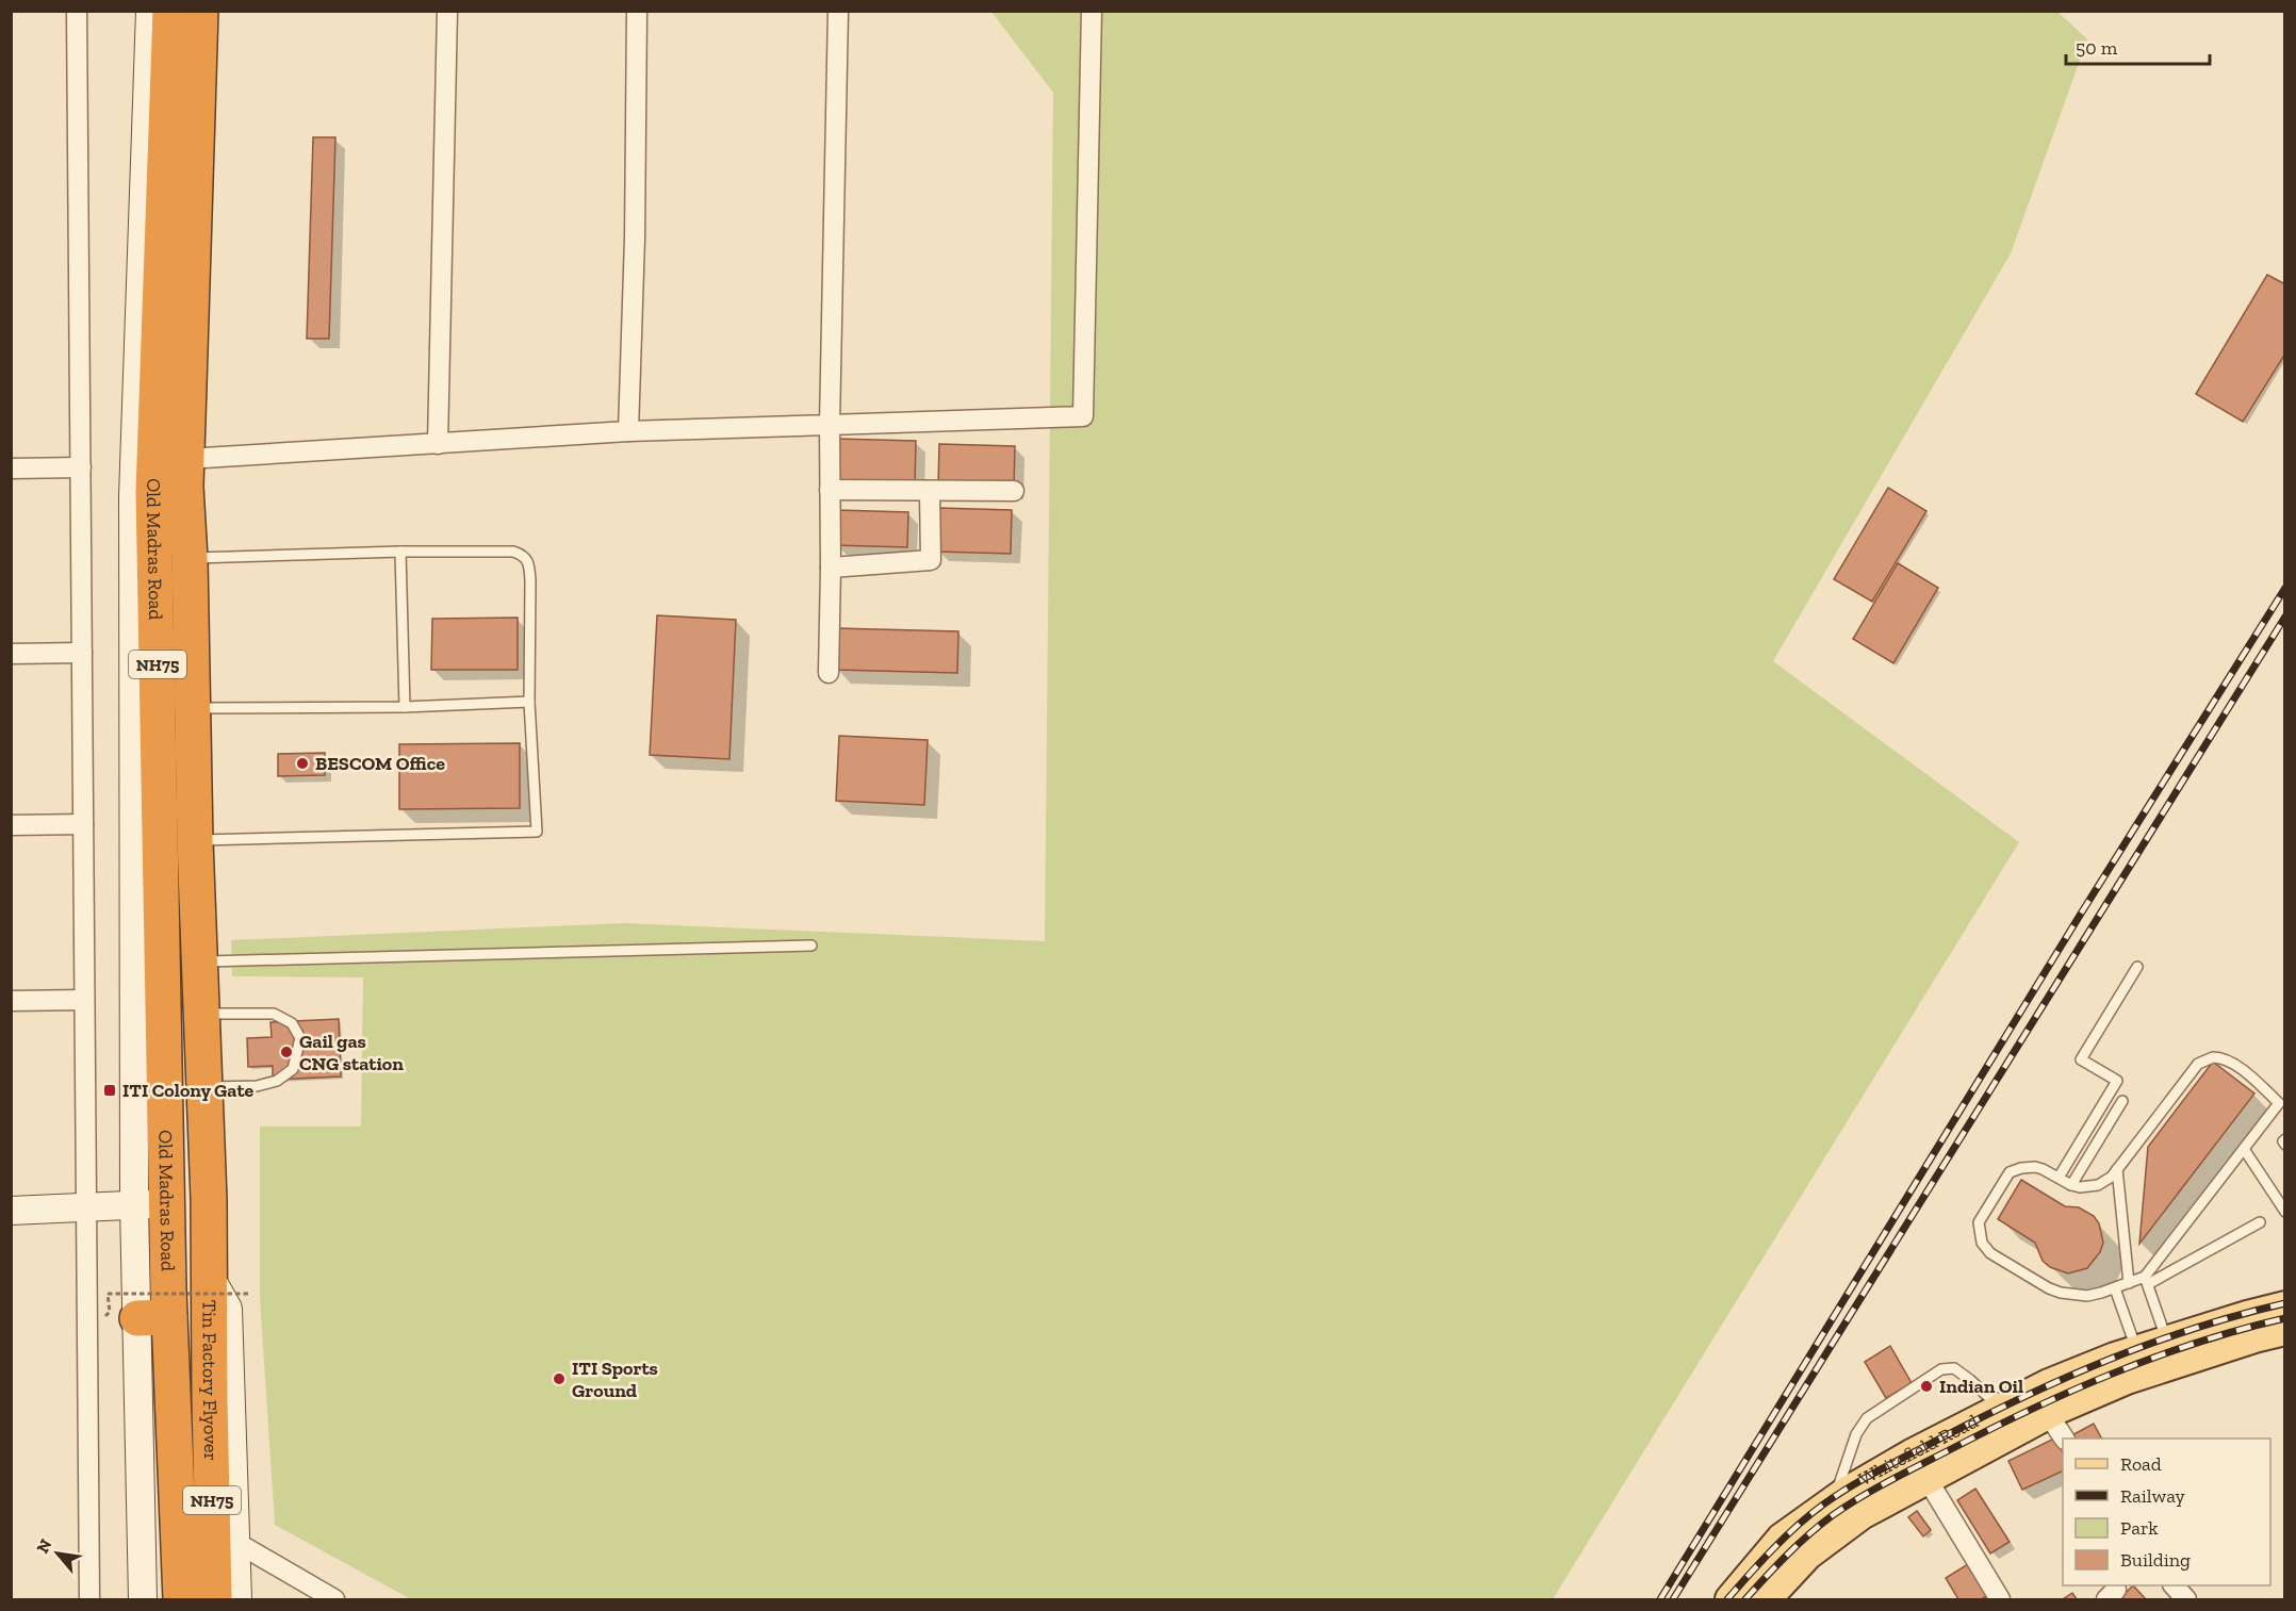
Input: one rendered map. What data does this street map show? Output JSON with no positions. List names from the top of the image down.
{
  "streets": {
    "highway": ["Old Madras Road", "NH75", "Tin Factory Flyover"],
    "main road": ["Whitefield Road"]
  },
  "crossings": [
    ["Old Madras Road", "Tin Factory Flyover"]
  ],
  "places": {
    "other": [
      "BESCOM Office",
      "Gail gas CNG station",
      "ITI Sports Ground",
      "Indian Oil"
    ],
    "transit": ["ITI Colony Gate"]
  },
  "legend": [
    "Road",
    "Railway",
    "Park",
    "Building"
  ],
  "scale_bar": "50 m",
  "north": "top left"
}
